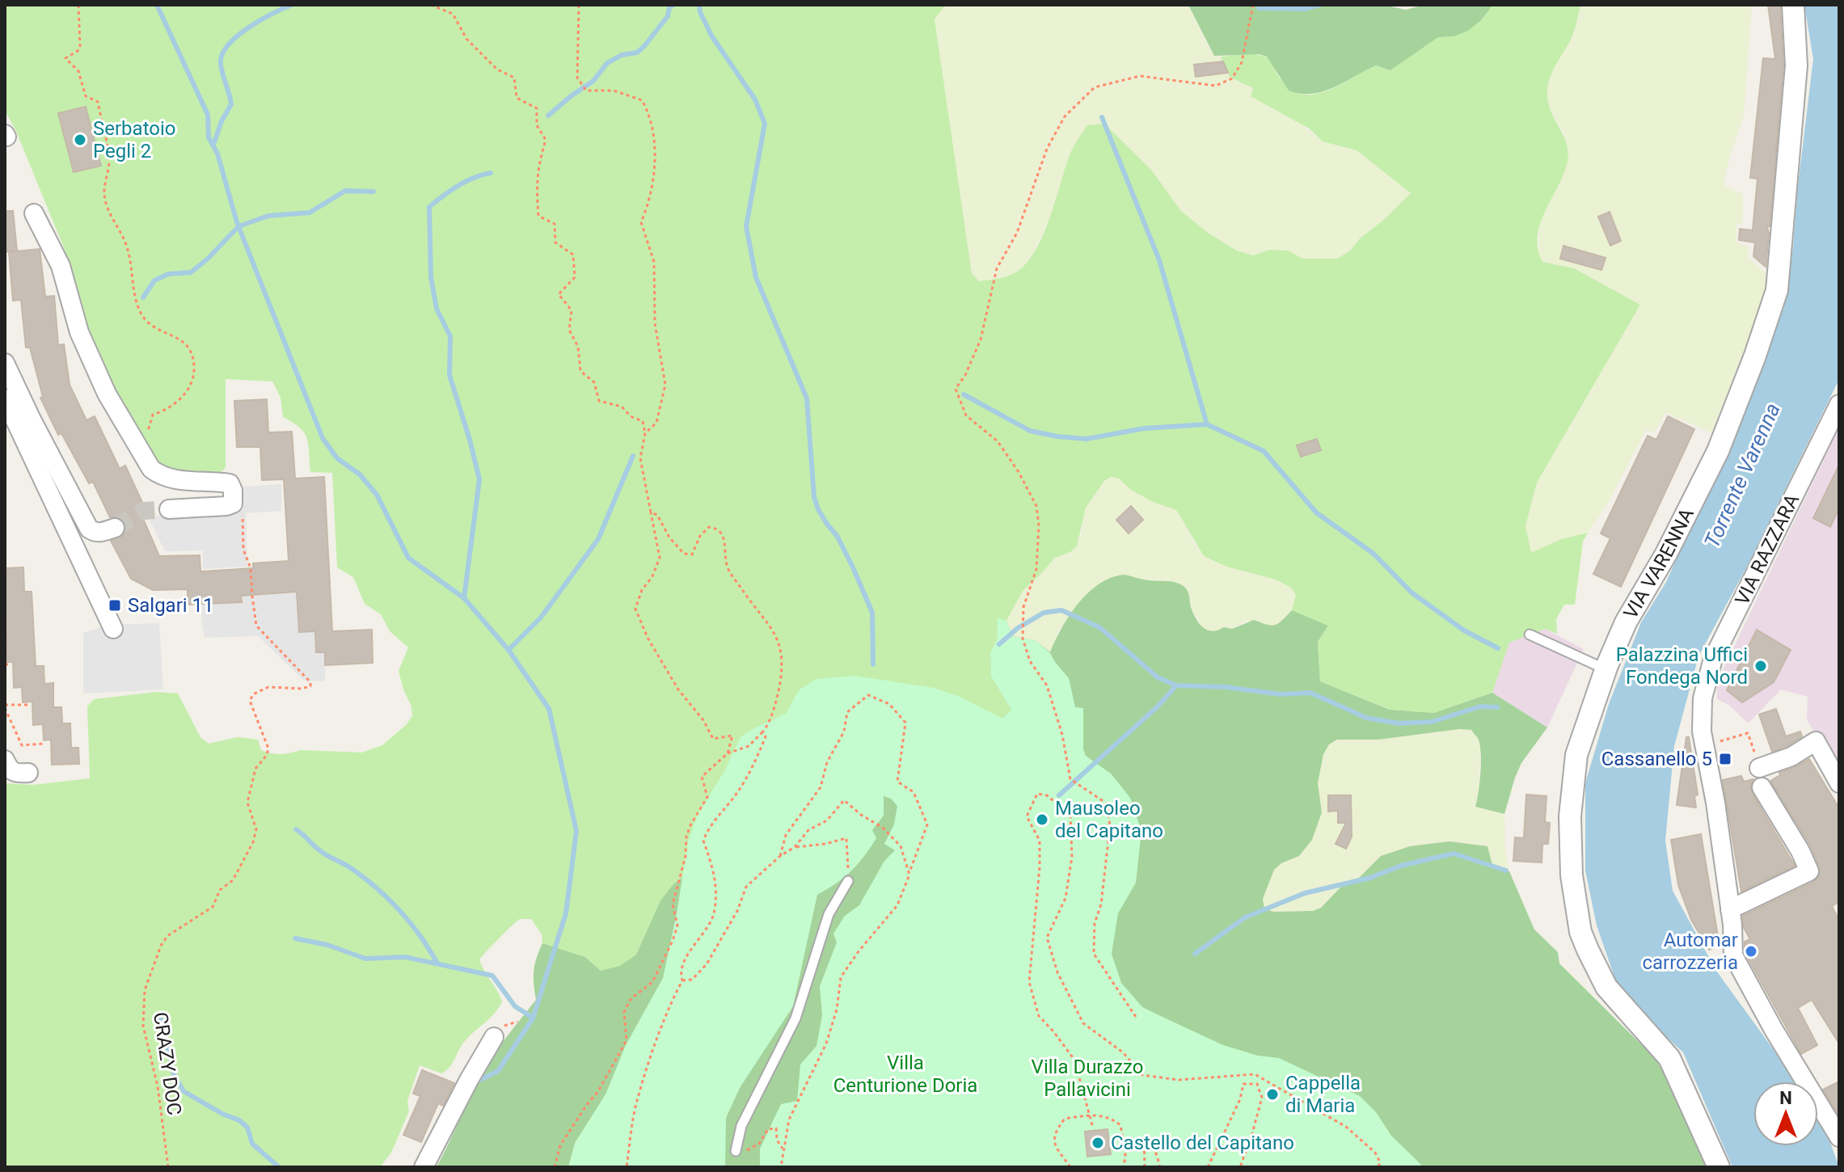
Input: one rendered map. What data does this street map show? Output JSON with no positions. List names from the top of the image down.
{
  "streets": {
    "street": ["VIA RAZZARA", "VIA VARENNA"],
    "path": ["CRAZY DOC"]
  },
  "water": ["Torrente Varenna"],
  "parks": ["Villa Centurione Doria", "Villa Durazzo Pallavicini"],
  "places": {
    "other": [
      "Serbatoio Pegli 2",
      "Palazzina Uffici Fondega Nord",
      "Mausoleo del Capitano",
      "Automar carrozzeria",
      "Cappella di Maria",
      "Castello del Capitano"
    ],
    "transit": ["Salgari 11", "Cassanello 5"]
  },
  "north": "top"
}
